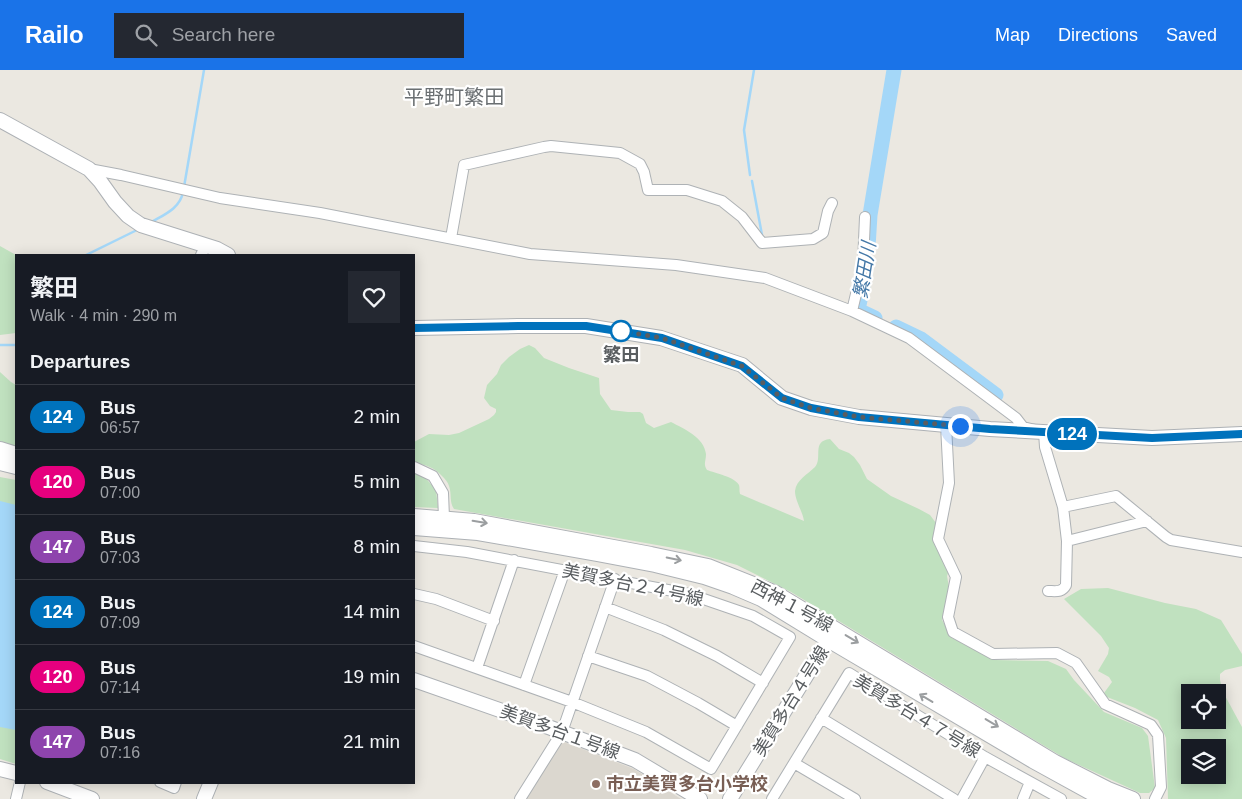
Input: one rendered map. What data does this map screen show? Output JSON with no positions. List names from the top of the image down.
{
  "streets": {
    "street": [
      "美賀多台２４号線",
      "西神１号線",
      "美賀多台４号線",
      "美賀多台４７号線",
      "美賀多台１号線"
    ]
  },
  "crossings": [
    ["西神１号線", "美賀多台４号線"]
  ],
  "districts": ["平野町繁田"],
  "water": ["繁田川"],
  "places": ["繁田", "市立美賀多台小学校"],
  "lines": ["bus line 124"],
  "page": {
    "header": "Railo",
    "search": "Search here",
    "nav": ["Map", "Directions", "Saved"],
    "on_map": "124",
    "heading": [
      ["繁田", "Walk · 4 min · 290 m"],
      "Departures"
    ],
    "list": [
      {
        "mark": "124",
        "name": "Bus",
        "note": "06:57",
        "value": "2 min"
      },
      {
        "mark": "120",
        "name": "Bus",
        "note": "07:00",
        "value": "5 min"
      },
      {
        "mark": "147",
        "name": "Bus",
        "note": "07:03",
        "value": "8 min"
      },
      {
        "mark": "124",
        "name": "Bus",
        "note": "07:09",
        "value": "14 min"
      },
      {
        "mark": "120",
        "name": "Bus",
        "note": "07:14",
        "value": "19 min"
      },
      {
        "mark": "147",
        "name": "Bus",
        "note": "07:16",
        "value": "21 min"
      }
    ]
  }
}
